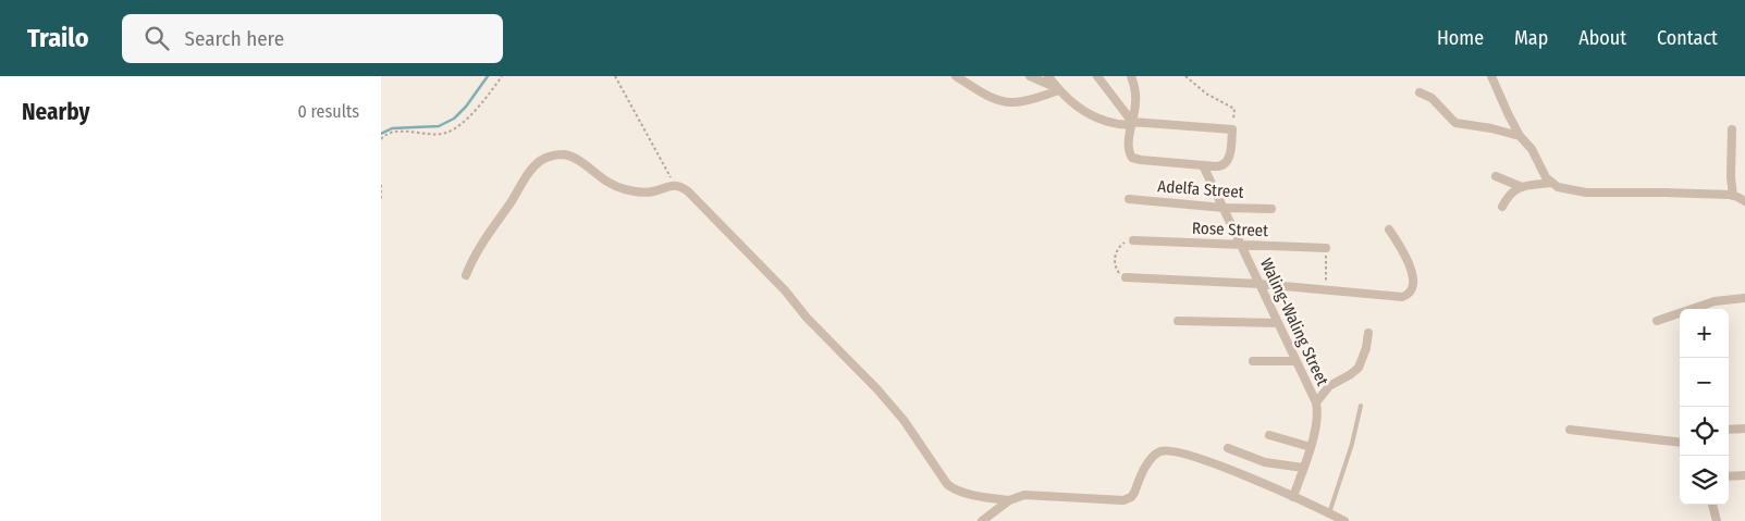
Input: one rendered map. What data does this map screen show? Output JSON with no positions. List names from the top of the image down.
{
  "streets": {
    "street": ["Adelfa Street", "Rose Street", "Waling-Waling Street"]
  },
  "crossings": [
    ["Adelfa Street", "Waling-Waling Street"],
    ["Rose Street", "Waling-Waling Street"]
  ],
  "page": {
    "header": "Trailo",
    "search": "Search here",
    "nav": [
      "Home",
      "Map",
      "About",
      "Contact"
    ],
    "heading": ["Nearby", "0 results"],
    "map_buttons": ["+", "−"]
  }
}
